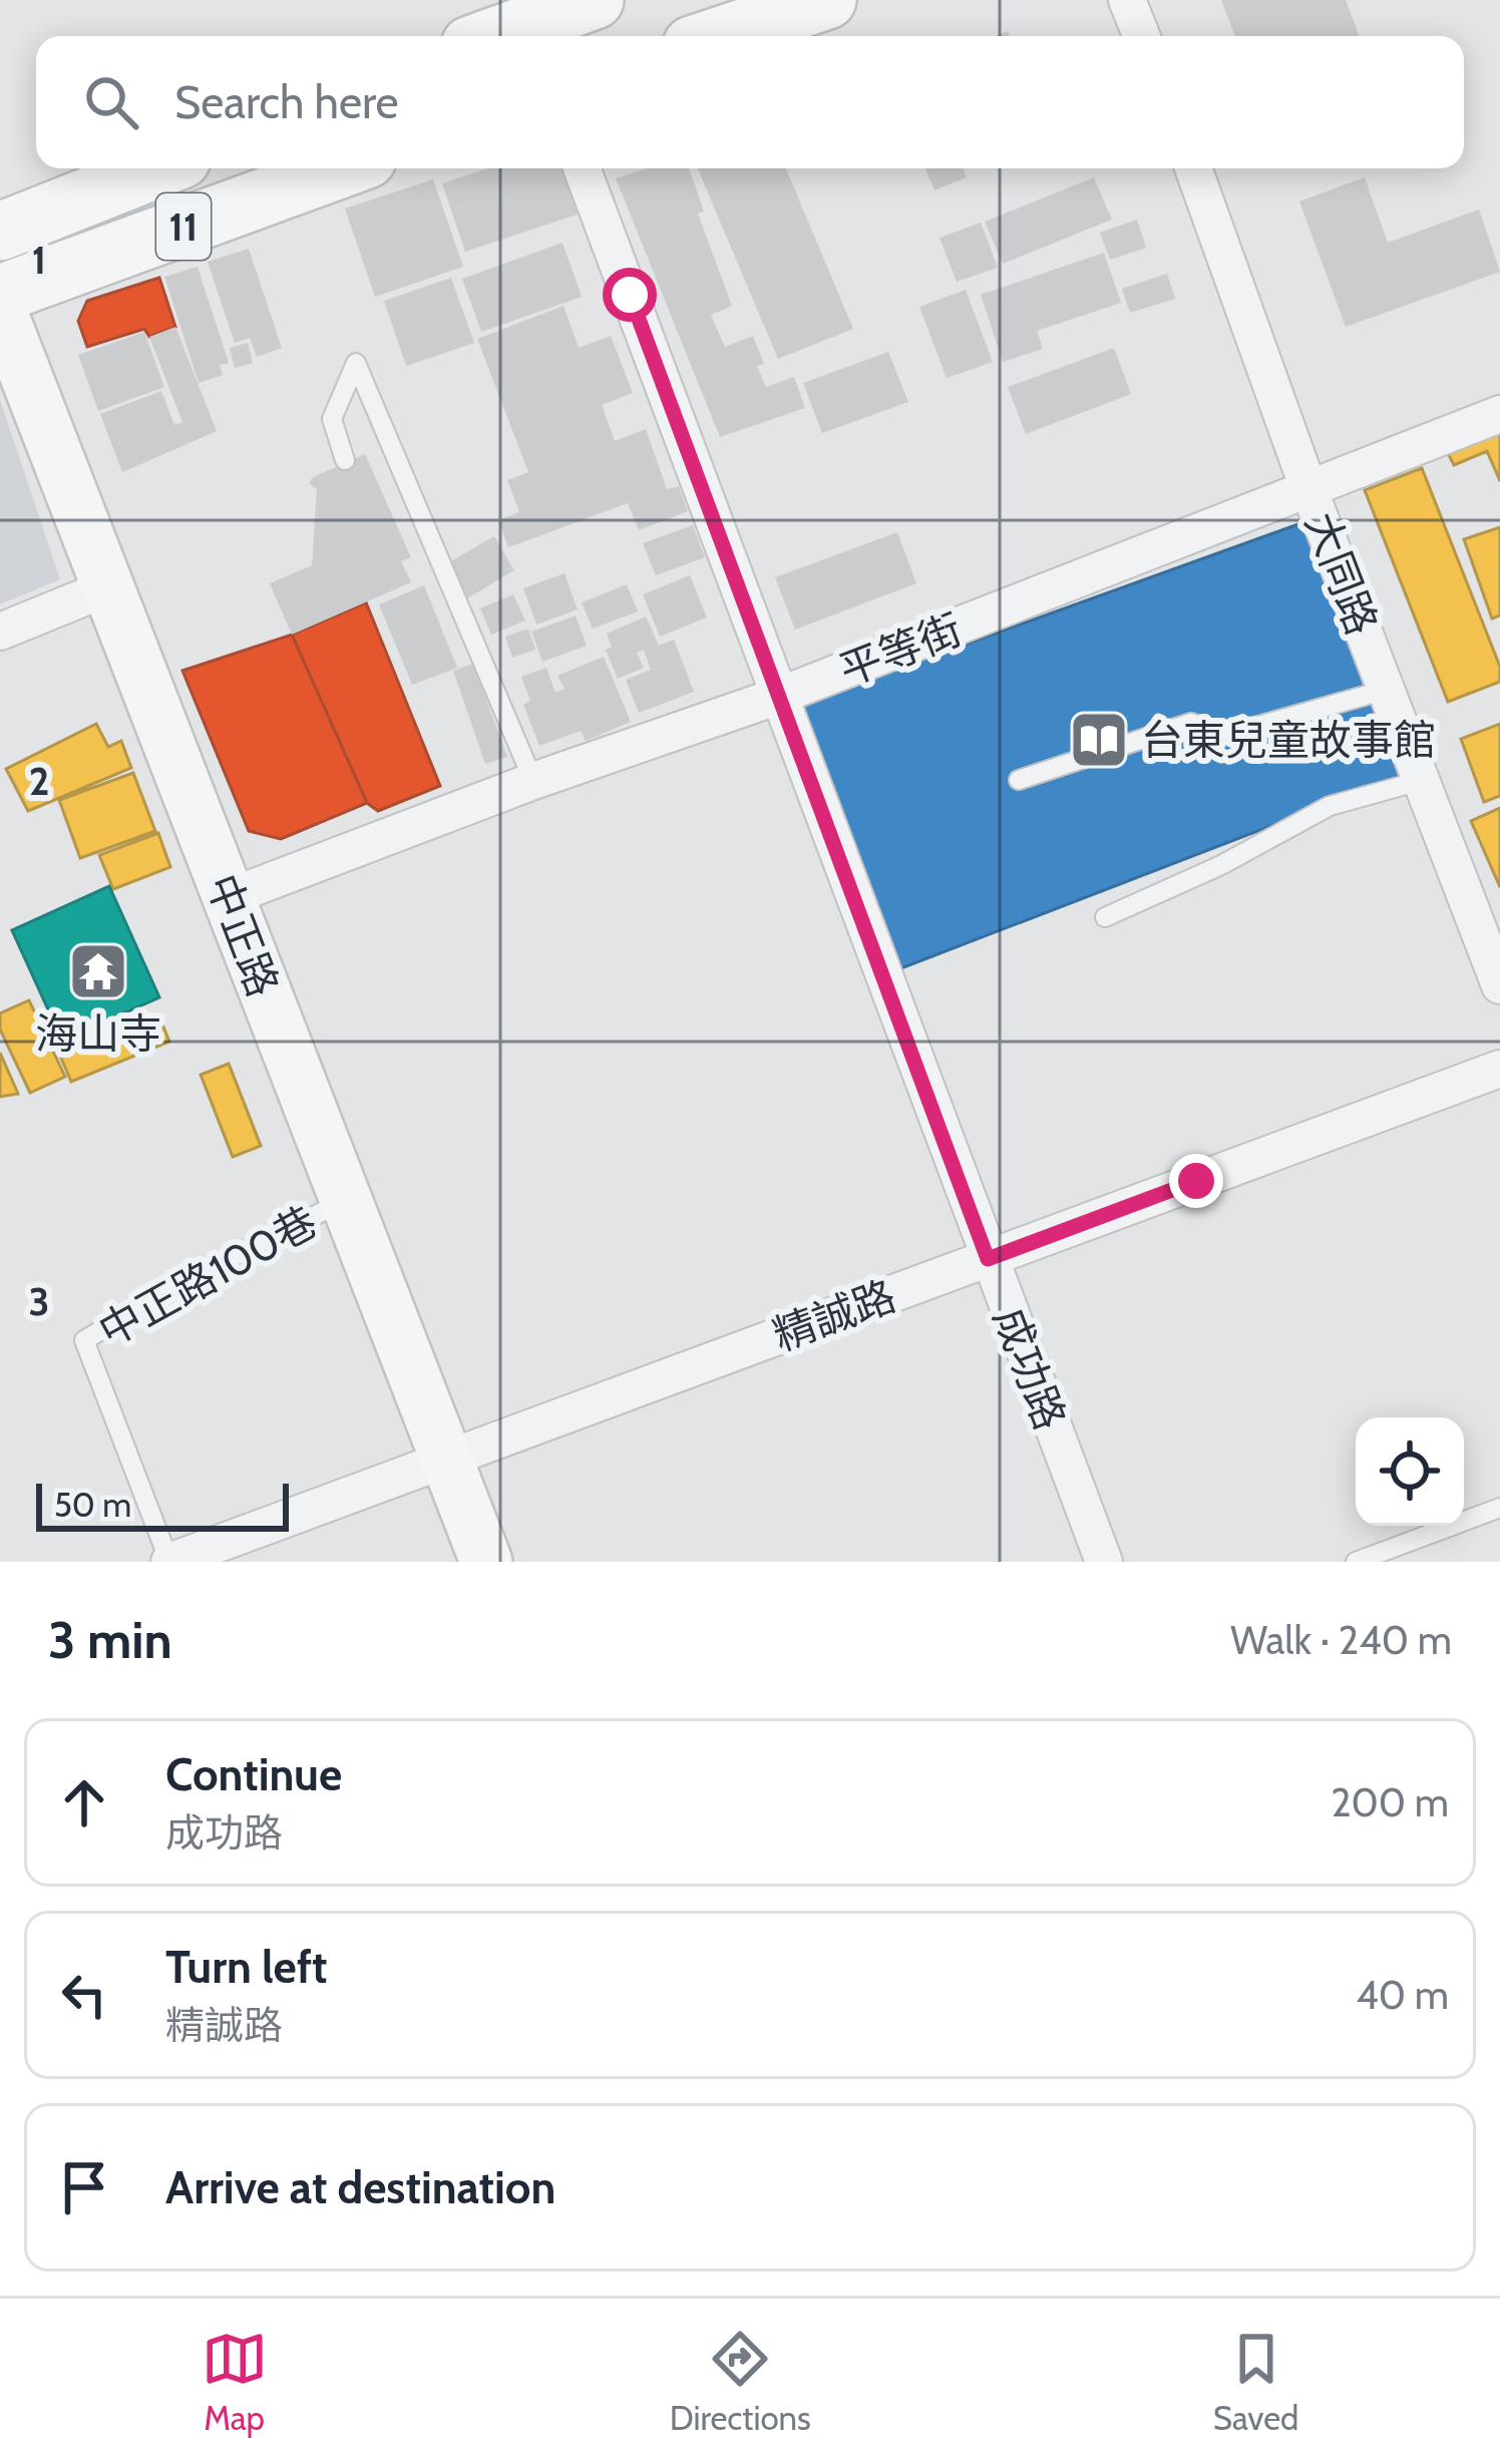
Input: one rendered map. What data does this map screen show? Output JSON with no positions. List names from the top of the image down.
{
  "streets": {
    "main road": ["11"],
    "street": [
      "大同路",
      "平等街",
      "中正路",
      "精誠路",
      "成功路"
    ],
    "lane": ["中正路100巷"]
  },
  "crossings": [
    ["大同路", "平等街"],
    ["平等街", "中正路"],
    ["平等街", "成功路"],
    ["中正路", "中正路100巷"],
    ["中正路", "精誠路"],
    ["中正路100巷", "精誠路"],
    ["精誠路", "成功路"]
  ],
  "places": {
    "library": ["台東兒童故事館"],
    "temple": ["海山寺"]
  },
  "scale_bar": "50 m",
  "page": {
    "search": "Search here",
    "scale": "50 m",
    "heading": ["3 min", "Walk · 240 m"],
    "list": [
      ["Continue", "成功路", "200 m"],
      ["Turn left", "精誠路", "40 m"],
      "Arrive at destination"
    ],
    "nav": ["Map", "Directions", "Saved"]
  },
  "grid": {
    "rows": ["1", "2", "3"]
  }
}
